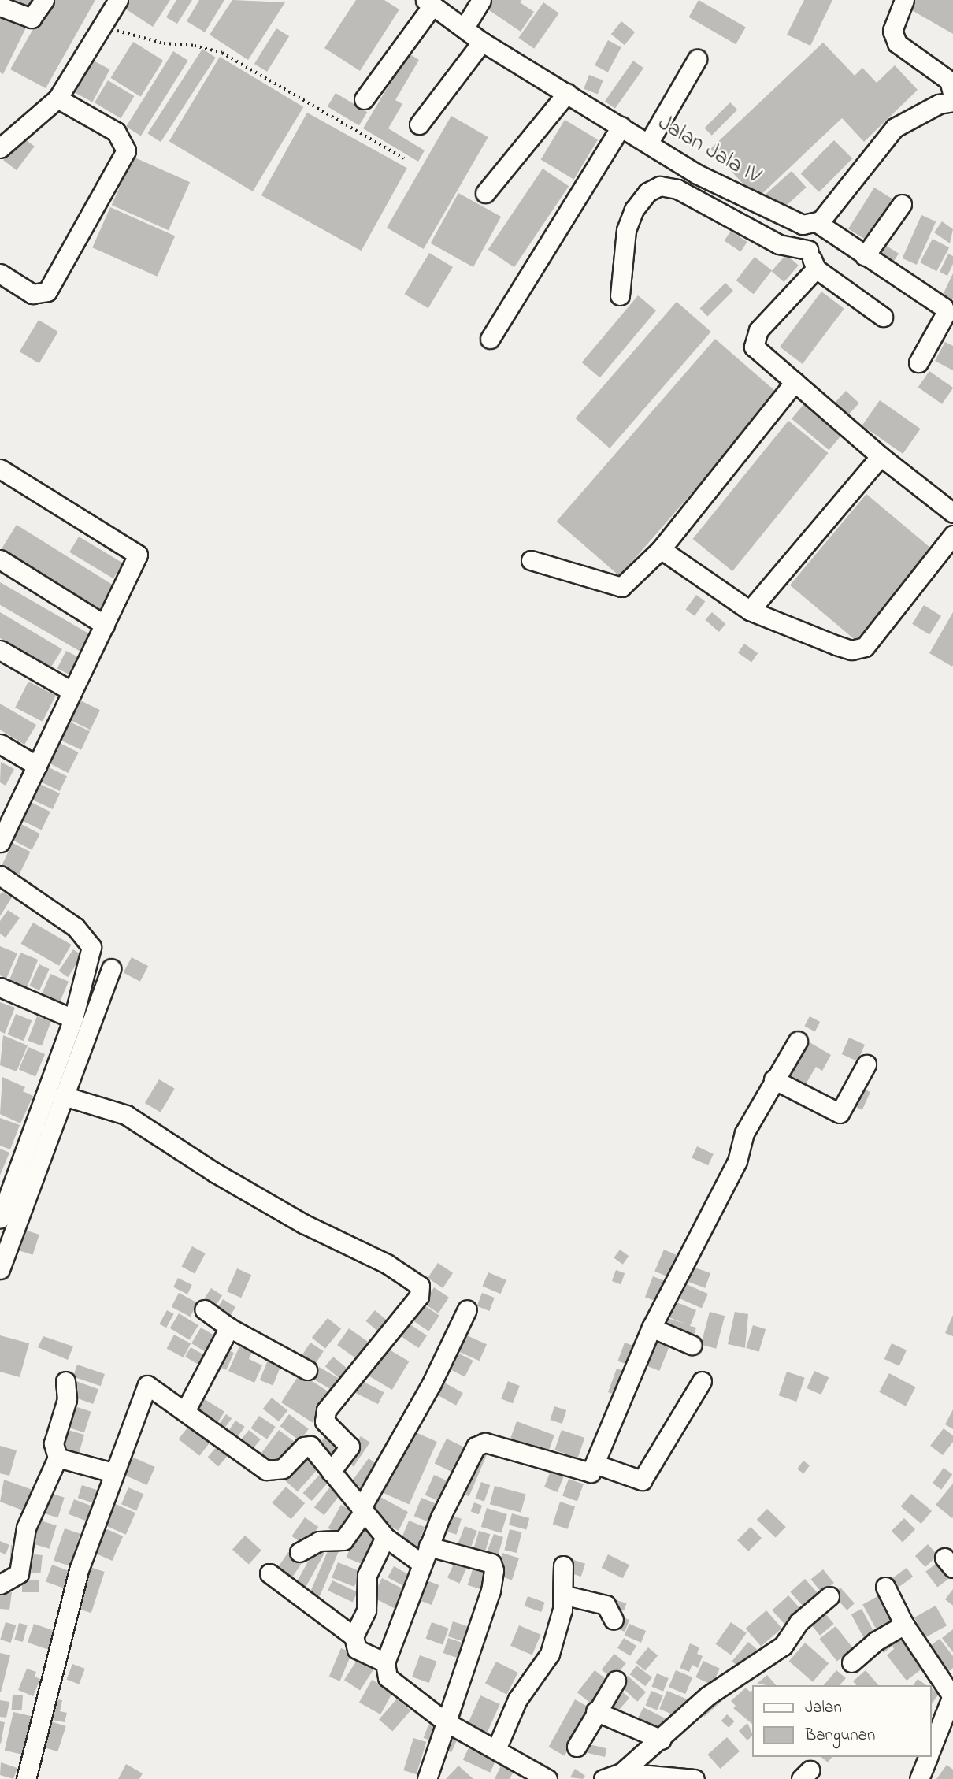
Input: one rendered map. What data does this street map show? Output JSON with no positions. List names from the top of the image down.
{
  "streets": {
    "street": ["Jalan Jala IV"]
  },
  "legend": ["Jalan", "Bangunan"]
}
